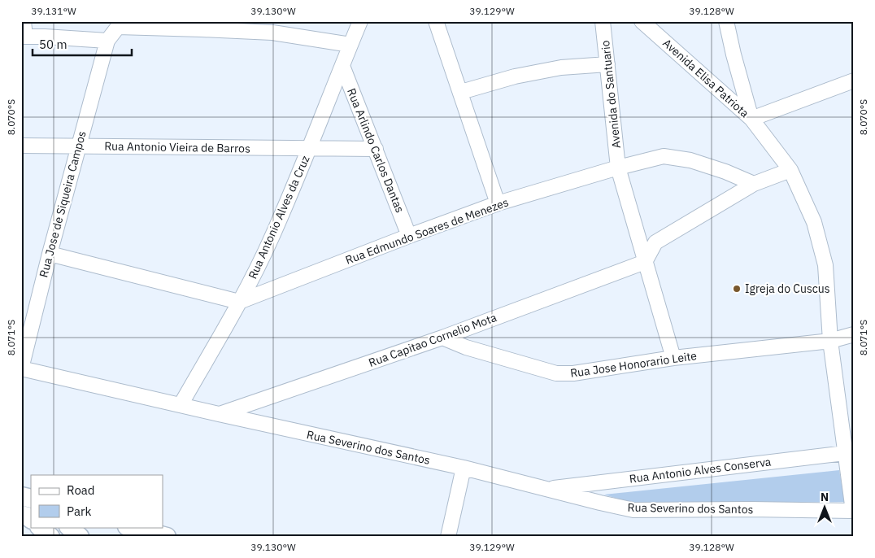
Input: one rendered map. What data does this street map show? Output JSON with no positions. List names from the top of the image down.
{
  "streets": {
    "street": [
      "Avenida Elisa Patriota",
      "Avenida do Santuario",
      "Rua Antonio Vieira de Barros",
      "Rua Arlindo Carlos Dantas",
      "Rua Jose de Siqueira Campos",
      "Rua Antonio Alves da Cruz",
      "Rua Edmundo Soares de Menezes",
      "Rua Capitao Cornelio Mota",
      "Rua Jose Honorario Leite",
      "Rua Severino dos Santos",
      "Rua Antonio Alves Conserva"
    ]
  },
  "crossings": [
    ["Avenida Elisa Patriota", "Rua Severino dos Santos"],
    ["Avenida do Santuario", "Rua Edmundo Soares de Menezes"],
    ["Avenida do Santuario", "Rua Capitao Cornelio Mota"],
    ["Avenida do Santuario", "Rua Jose Honorario Leite"],
    ["Rua Antonio Vieira de Barros", "Rua Arlindo Carlos Dantas"],
    ["Rua Antonio Vieira de Barros", "Rua Jose de Siqueira Campos"],
    ["Rua Antonio Vieira de Barros", "Rua Antonio Alves da Cruz"],
    ["Rua Arlindo Carlos Dantas", "Rua Antonio Alves da Cruz"],
    ["Rua Arlindo Carlos Dantas", "Rua Edmundo Soares de Menezes"],
    ["Rua Jose de Siqueira Campos", "Rua Severino dos Santos"],
    ["Rua Antonio Alves da Cruz", "Rua Edmundo Soares de Menezes"],
    ["Rua Antonio Alves da Cruz", "Rua Severino dos Santos"],
    ["Rua Capitao Cornelio Mota", "Rua Jose Honorario Leite"],
    ["Rua Capitao Cornelio Mota", "Rua Severino dos Santos"],
    ["Rua Jose Honorario Leite", "Rua Severino dos Santos"],
    ["Rua Severino dos Santos", "Rua Antonio Alves Conserva"]
  ],
  "places": ["Igreja do Cuscus"],
  "legend": ["Road", "Park"],
  "scale_bar": "50 m",
  "north": "top",
  "coordinates": [
    "39.131°W",
    "39.130°W",
    "39.129°W",
    "39.128°W",
    "8.070°S",
    "8.071°S"
  ]
}
